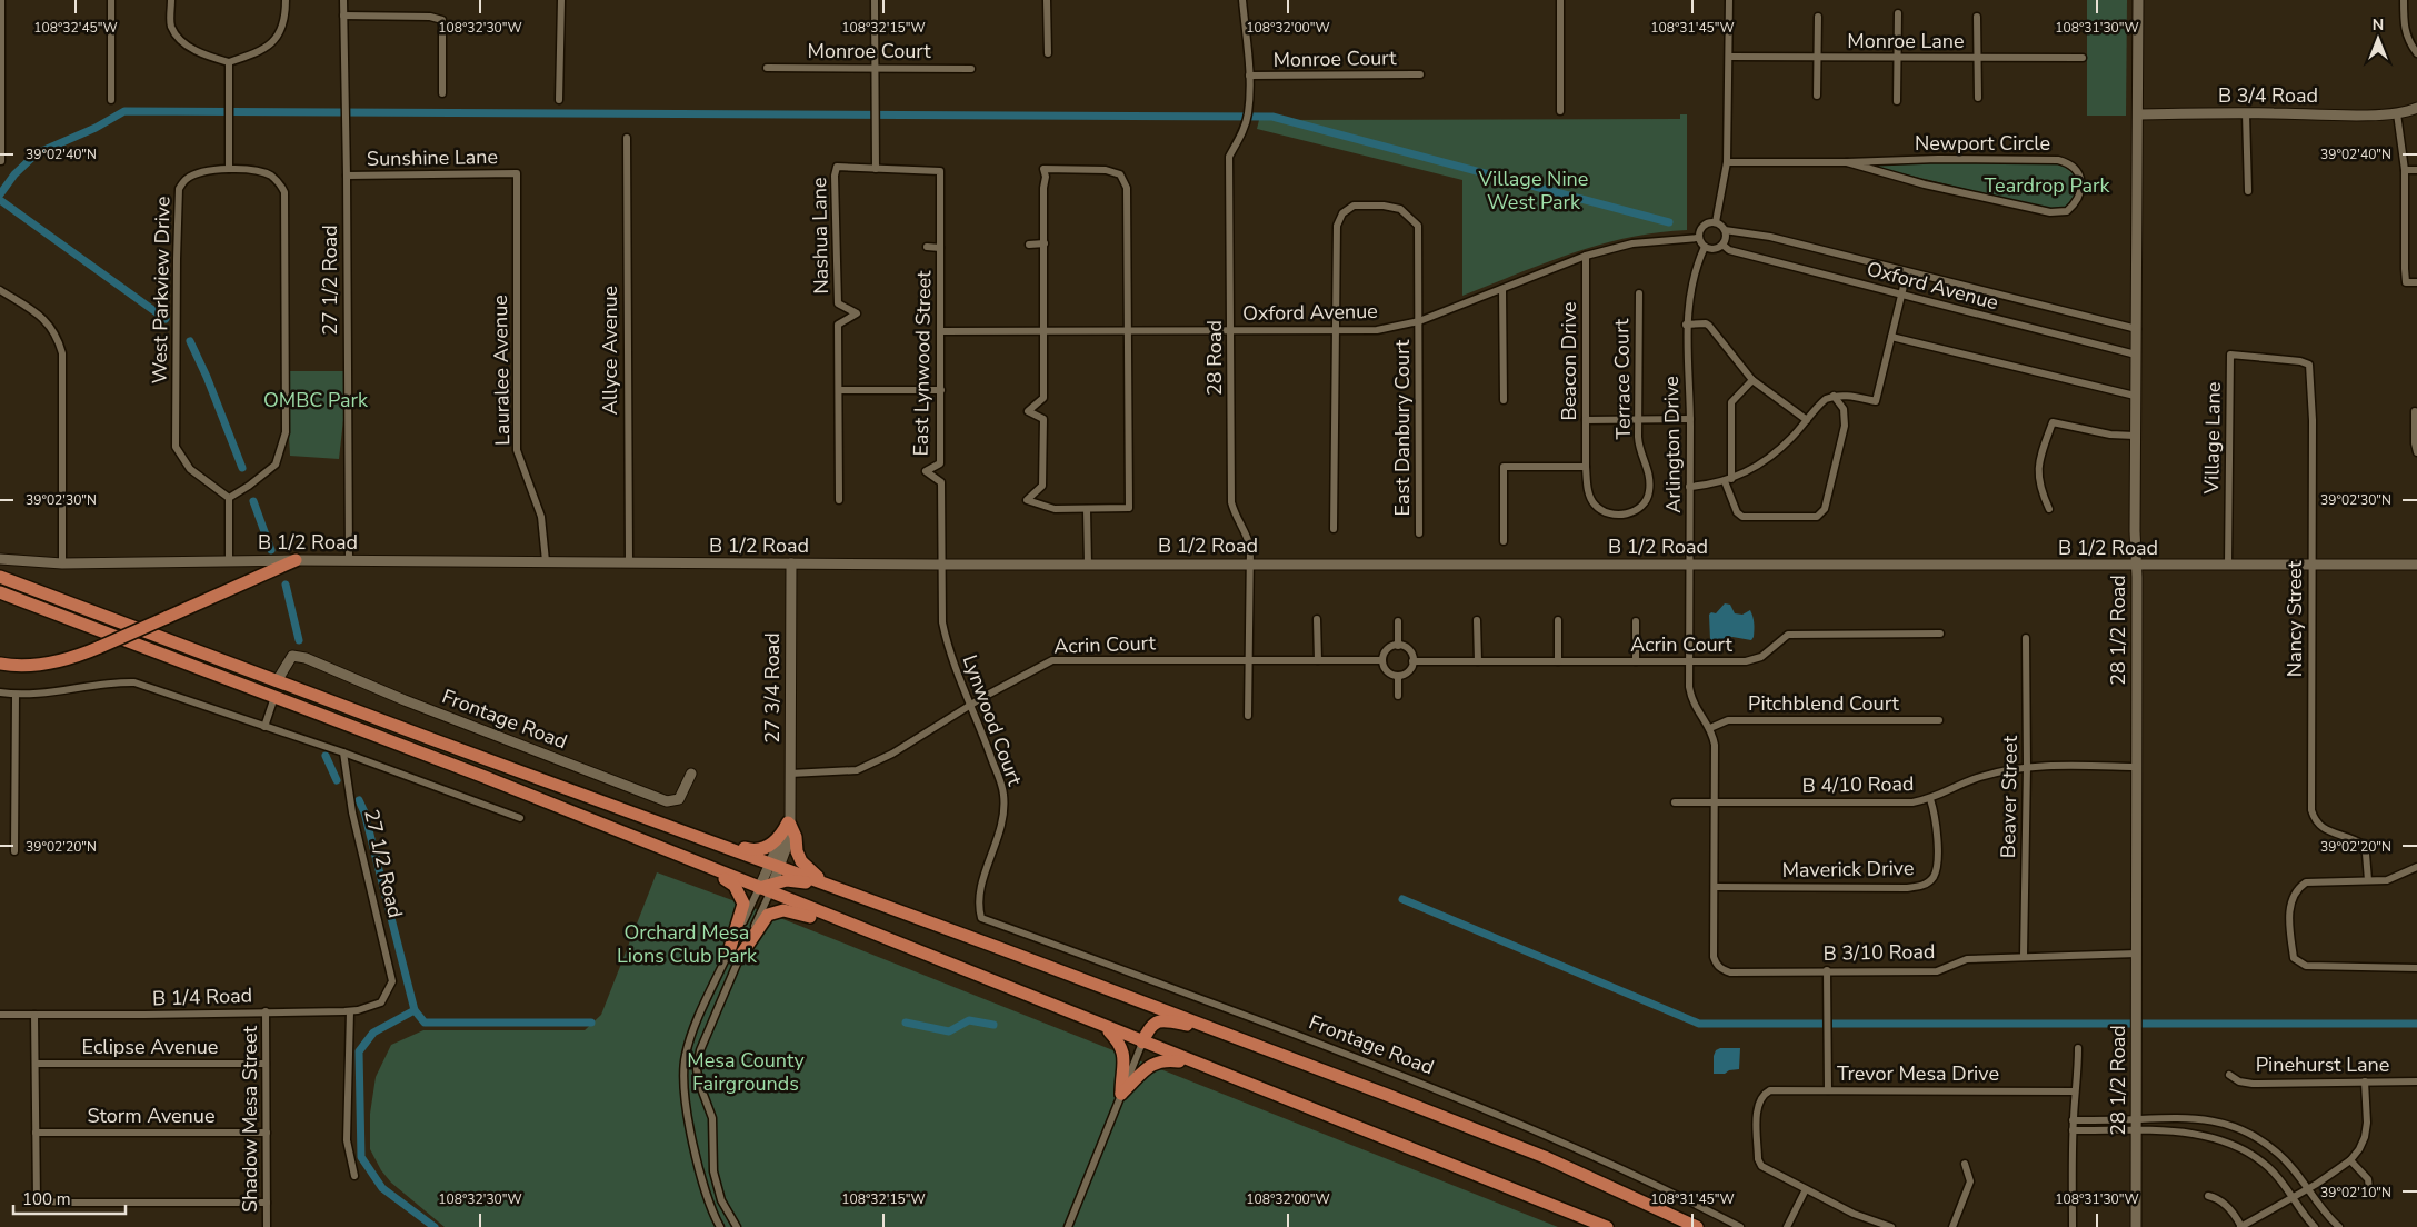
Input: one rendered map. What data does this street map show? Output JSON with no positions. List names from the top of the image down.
{
  "streets": {
    "main road": [
      "B 3/4 Road",
      "B 1/2 Road",
      "28 1/2 Road",
      "27 3/4 Road",
      "Frontage Road"
    ],
    "street": [
      "Monroe Lane",
      "Monroe Court",
      "Newport Circle",
      "Sunshine Lane",
      "Nashua Lane",
      "27 1/2 Road",
      "Oxford Avenue",
      "West Parkview Drive",
      "Allyce Avenue",
      "28 Road",
      "Beacon Drive",
      "East Lynwood Street",
      "Lauralee Avenue",
      "Terrace Court",
      "East Danbury Court",
      "Village Lane",
      "Arlington Drive",
      "Nancy Street",
      "Acrin Court",
      "Pitchblend Court",
      "Lynwood Court",
      "B 4/10 Road",
      "Beaver Street",
      "Maverick Drive",
      "B 3/10 Road",
      "B 1/4 Road",
      "Eclipse Avenue",
      "Pinehurst Lane",
      "Trevor Mesa Drive",
      "Storm Avenue",
      "Shadow Mesa Street"
    ]
  },
  "crossings": [
    ["Monroe Court", "28 Road"],
    ["B 3/4 Road", "28 1/2 Road"],
    ["Sunshine Lane", "27 1/2 Road"],
    ["Sunshine Lane", "Lauralee Avenue"],
    ["Nashua Lane", "East Lynwood Street"],
    ["27 1/2 Road", "B 1/2 Road"],
    ["27 1/2 Road", "B 1/4 Road"],
    ["Oxford Avenue", "28 Road"],
    ["Oxford Avenue", "Beacon Drive"],
    ["Oxford Avenue", "East Lynwood Street"],
    ["Oxford Avenue", "East Danbury Court"],
    ["Oxford Avenue", "Arlington Drive"],
    ["Oxford Avenue", "28 1/2 Road"],
    ["Allyce Avenue", "B 1/2 Road"],
    ["28 Road", "B 1/2 Road"],
    ["28 Road", "Acrin Court"],
    ["Beacon Drive", "Terrace Court"],
    ["East Lynwood Street", "B 1/2 Road"],
    ["East Lynwood Street", "Lynwood Court"],
    ["Lauralee Avenue", "B 1/2 Road"],
    ["Village Lane", "B 1/2 Road"],
    ["Village Lane", "Nancy Street"],
    ["Arlington Drive", "B 1/2 Road"],
    ["Arlington Drive", "Acrin Court"],
    ["Arlington Drive", "Pitchblend Court"],
    ["Arlington Drive", "B 4/10 Road"],
    ["Arlington Drive", "Maverick Drive"],
    ["Arlington Drive", "B 3/10 Road"],
    ["B 1/2 Road", "Nancy Street"],
    ["B 1/2 Road", "28 1/2 Road"],
    ["B 1/2 Road", "27 3/4 Road"],
    ["B 1/2 Road", "Lynwood Court"],
    ["28 1/2 Road", "B 4/10 Road"],
    ["28 1/2 Road", "B 3/10 Road"],
    ["Acrin Court", "27 3/4 Road"],
    ["Acrin Court", "Lynwood Court"],
    ["Frontage Road", "Lynwood Court"],
    ["B 4/10 Road", "Beaver Street"],
    ["B 4/10 Road", "Maverick Drive"],
    ["Beaver Street", "B 3/10 Road"],
    ["B 1/4 Road", "Shadow Mesa Street"],
    ["Eclipse Avenue", "Shadow Mesa Street"],
    ["Storm Avenue", "Shadow Mesa Street"]
  ],
  "parks": [
    "Village Nine West Park",
    "Teardrop Park",
    "OMBC Park",
    "Orchard Mesa Lions Club Park",
    "Mesa County Fairgrounds"
  ],
  "scale_bar": "100 m",
  "north": "top",
  "coordinates": [
    "108°32'45\"W",
    "108°32'30\"W",
    "108°32'15\"W",
    "108°32'00\"W",
    "108°31'45\"W",
    "108°31'30\"W",
    "39°02'40\"N",
    "39°02'30\"N",
    "39°02'20\"N",
    "39°02'10\"N"
  ]
}
